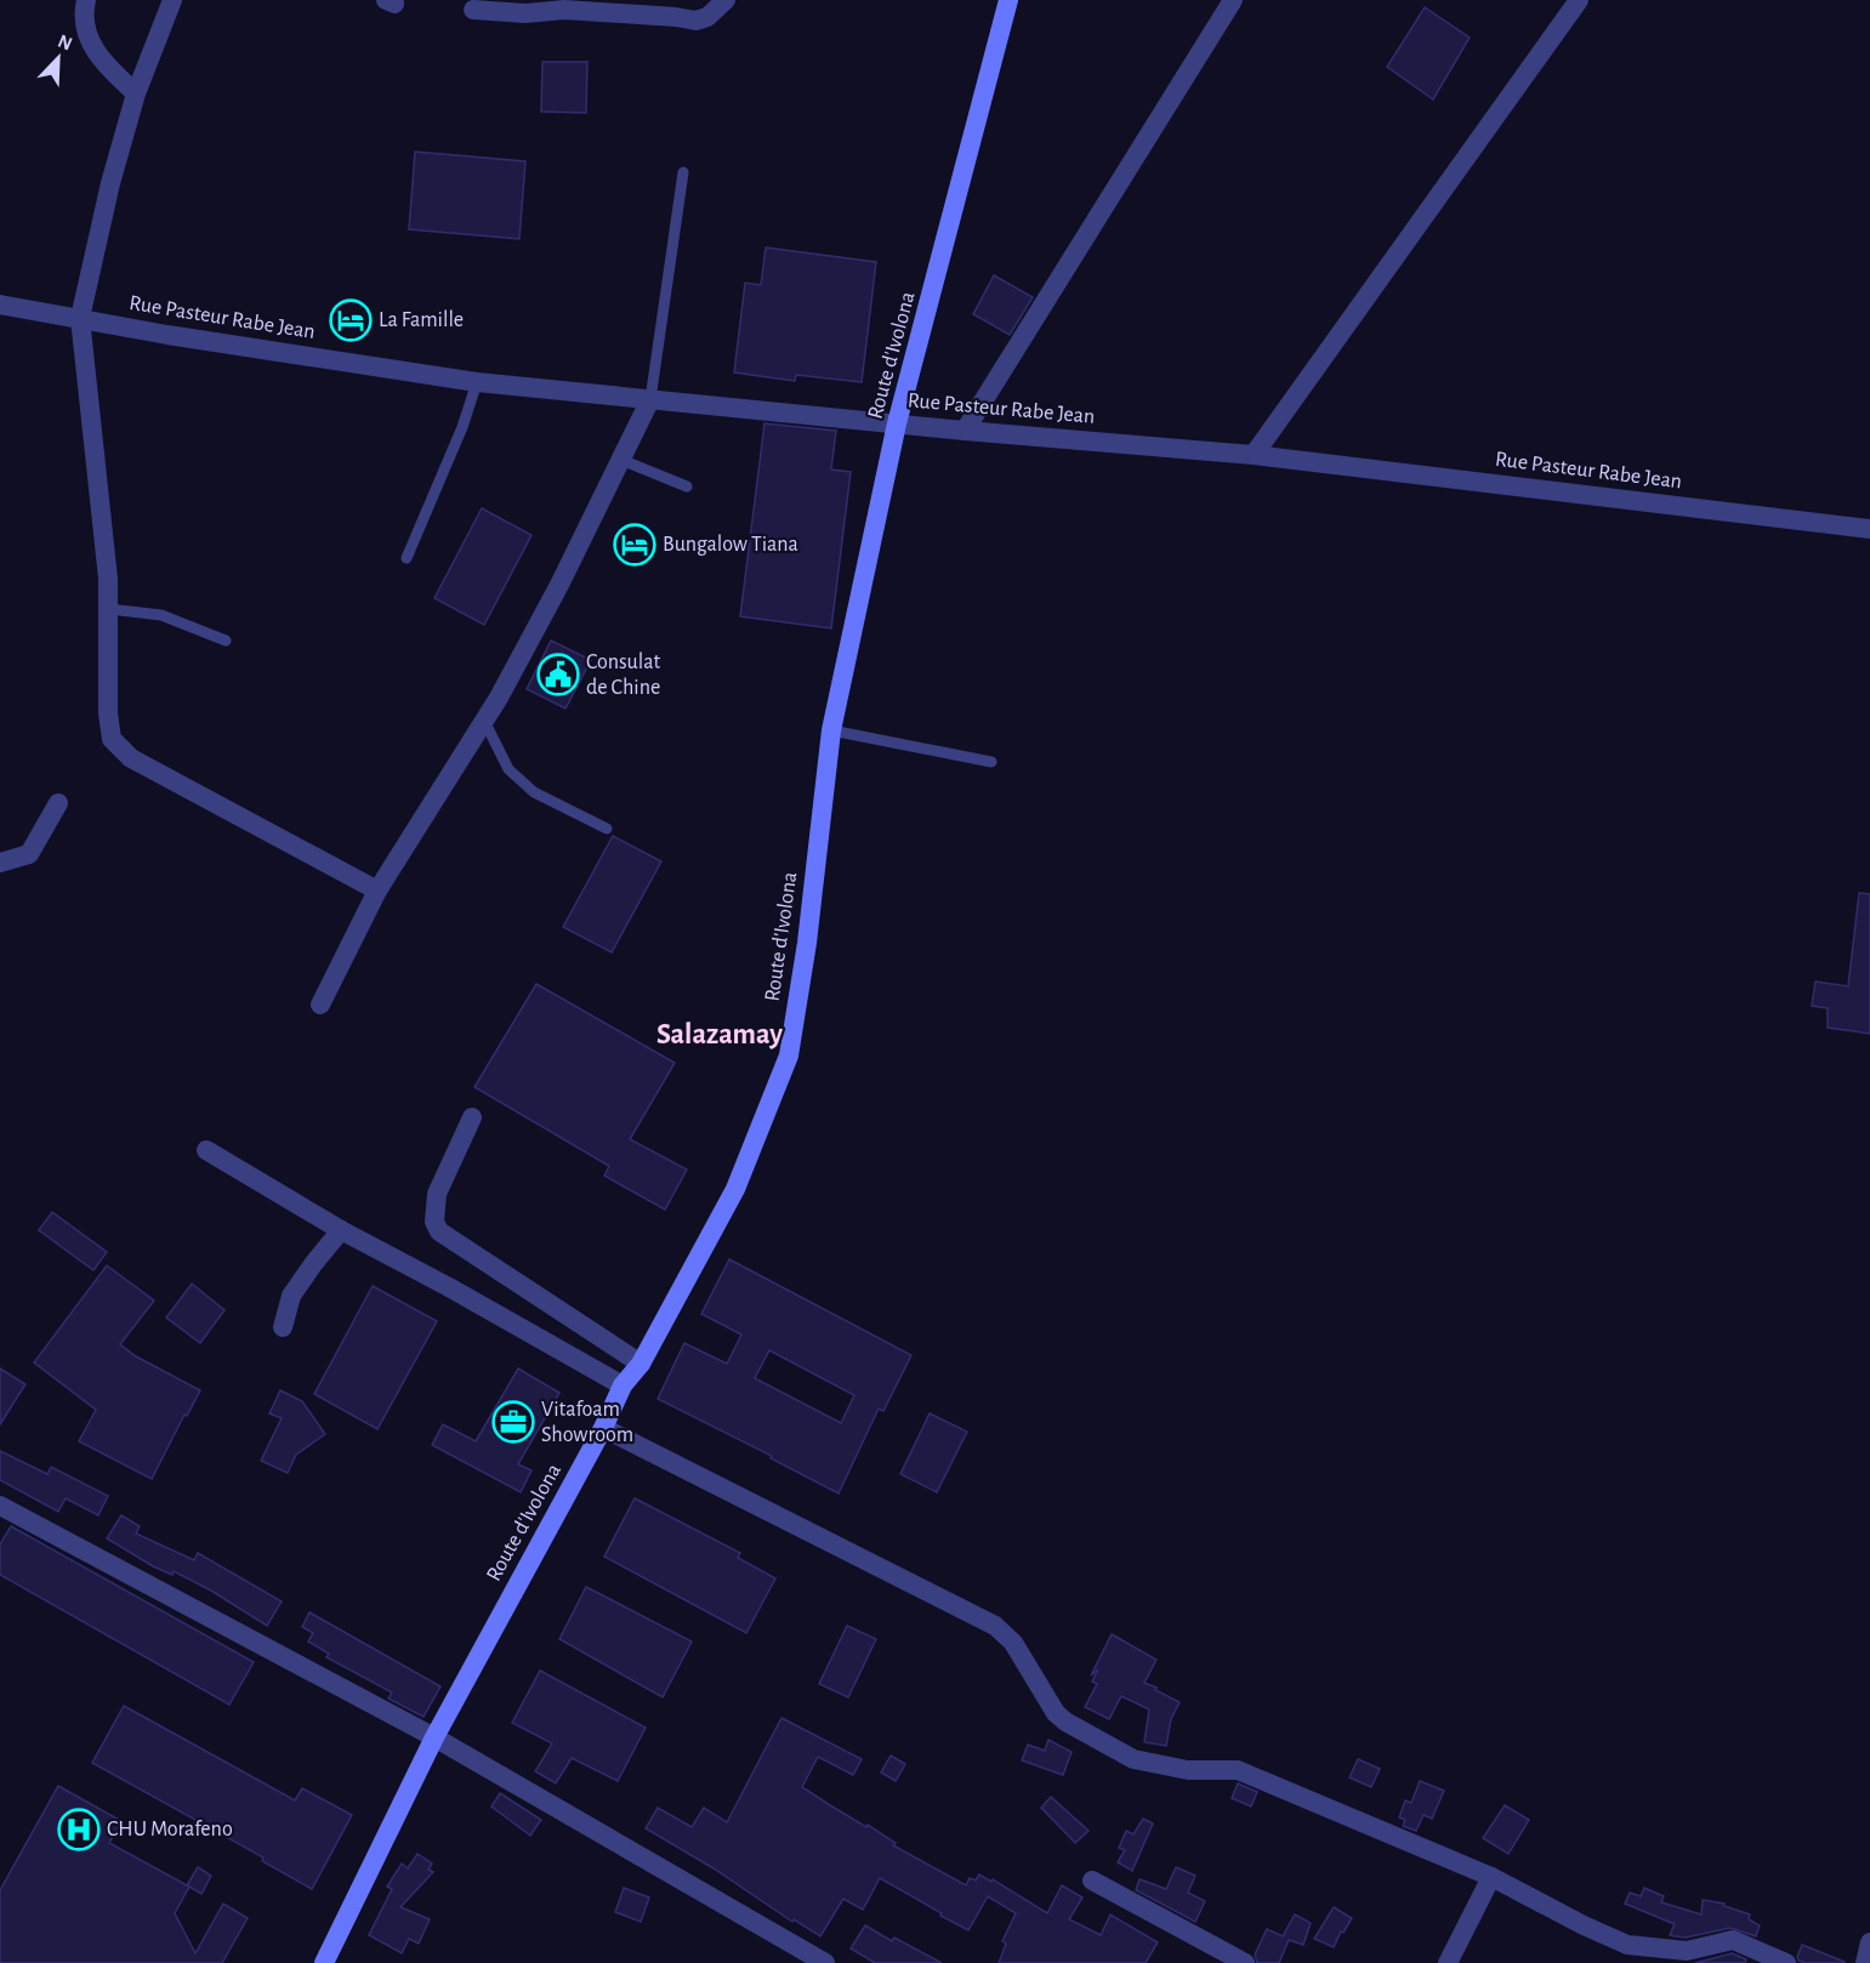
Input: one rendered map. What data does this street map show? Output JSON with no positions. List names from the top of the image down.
{
  "streets": {
    "main road": ["Route d'Ivolona"],
    "street": ["Rue Pasteur Rabe Jean"]
  },
  "crossings": [
    ["Rue Pasteur Rabe Jean", "Route d'Ivolona"]
  ],
  "districts": ["Salazamay"],
  "places": {
    "hotel": ["La Famille", "Bungalow Tiana"],
    "public building": ["Consulat de Chine"],
    "office": ["Vitafoam Showroom"],
    "hospital": ["CHU Morafeno"]
  },
  "north": "top right"
}
